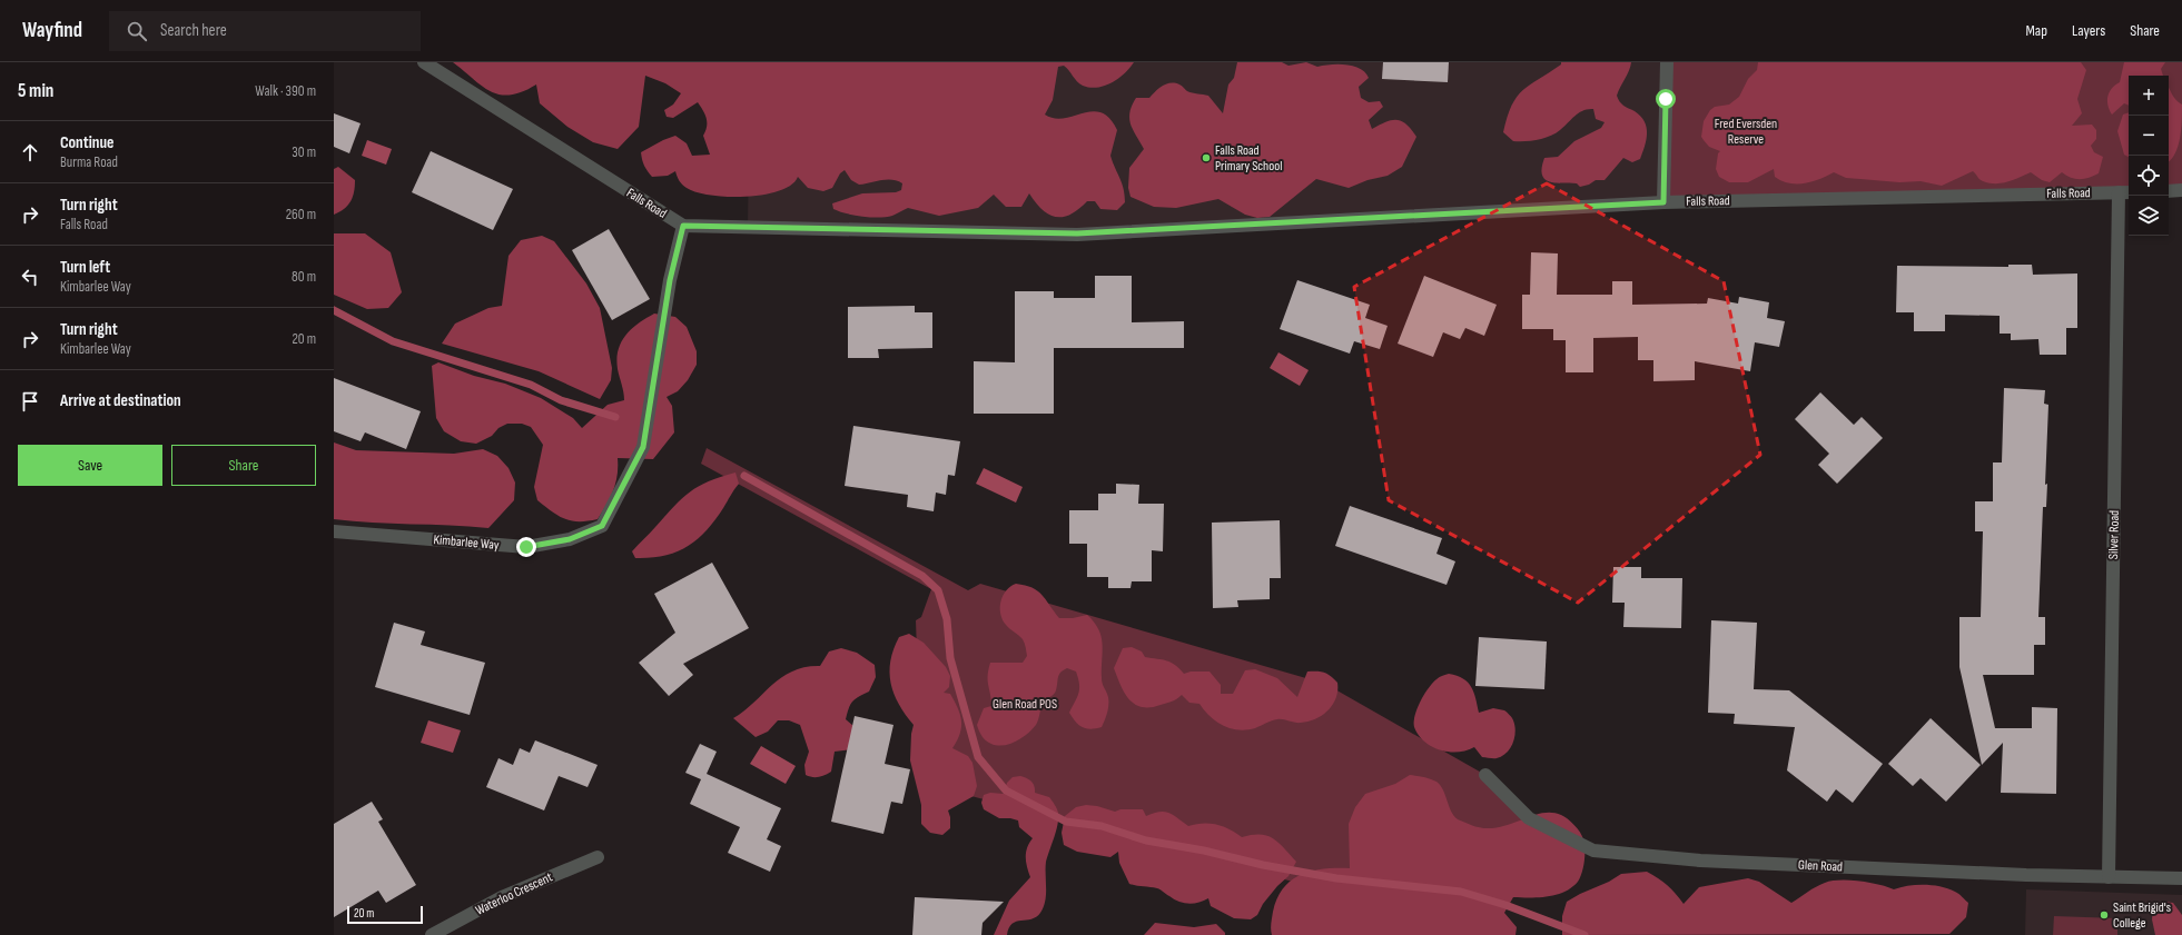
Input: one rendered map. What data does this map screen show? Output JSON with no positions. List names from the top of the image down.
{
  "streets": {
    "street": [
      "Falls Road",
      "Silver Road",
      "Kimbarlee Way",
      "Glen Road",
      "Waterloo Crescent"
    ]
  },
  "crossings": [
    ["Falls Road", "Silver Road"],
    ["Falls Road", "Kimbarlee Way"],
    ["Silver Road", "Glen Road"]
  ],
  "parks": ["Fred Eversden Reserve", "Glen Road POS"],
  "places": ["Falls Road Primary School", "Saint Brigid's College"],
  "scale_bar": "20 m",
  "page": {
    "header": "Wayfind",
    "search": "Search here",
    "nav": ["Map", "Layers", "Share"],
    "heading": ["5 min", "Walk · 390 m"],
    "map_buttons": ["+", "−"],
    "list": [
      ["Continue", "Burma Road", "30 m"],
      ["Turn right", "Falls Road", "260 m"],
      ["Turn left", "Kimbarlee Way", "80 m"],
      ["Turn right", "Kimbarlee Way", "20 m"],
      "Arrive at destination"
    ],
    "buttons": ["Save", "Share"],
    "scale": "20 m"
  }
}
